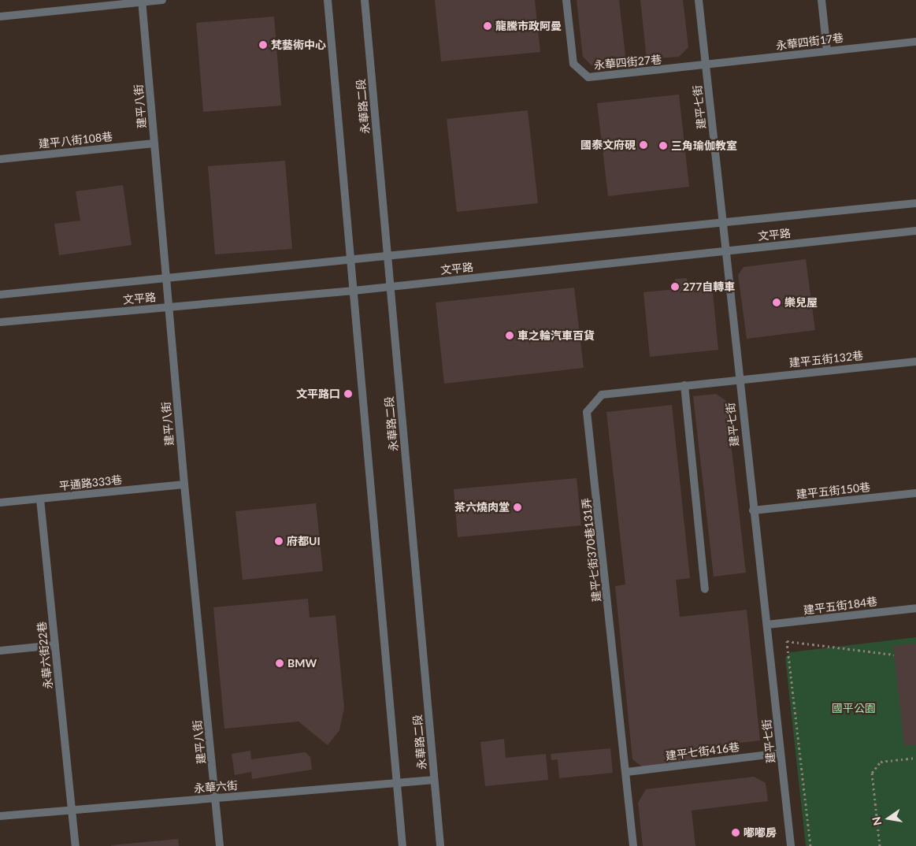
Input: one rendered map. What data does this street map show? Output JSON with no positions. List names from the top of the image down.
{
  "streets": {
    "street": [
      "永華四街17巷",
      "永華四街27巷",
      "建平八街",
      "永華路二段",
      "建平七街",
      "建平八街108巷",
      "文平路",
      "建平五街132巷",
      "平通路333巷",
      "建平五街150巷",
      "建平七街370巷131弄",
      "建平五街184巷",
      "永華六街22巷",
      "建平七街416巷",
      "永華六街"
    ]
  },
  "crossings": [
    ["永華四街17巷", "永華四街27巷"],
    ["永華四街17巷", "建平七街"],
    ["永華四街27巷", "建平七街"],
    ["建平八街", "建平八街108巷"],
    ["建平八街", "文平路"],
    ["建平八街", "平通路333巷"],
    ["建平八街", "永華六街"],
    ["永華路二段", "文平路"],
    ["永華路二段", "永華六街"],
    ["建平七街", "文平路"],
    ["建平七街", "建平五街132巷"],
    ["建平七街", "建平五街150巷"],
    ["建平七街", "建平七街370巷131弄"],
    ["建平七街", "建平五街184巷"],
    ["建平七街", "建平七街416巷"],
    ["建平五街132巷", "建平七街370巷131弄"],
    ["平通路333巷", "永華六街22巷"],
    ["建平七街370巷131弄", "建平七街416巷"],
    ["永華六街22巷", "永華六街"]
  ],
  "parks": ["國平公園"],
  "places": [
    "龍騰市政阿曼",
    "梵藝術中心",
    "國泰文府硯",
    "三角瑜伽教室",
    "277自轉車",
    "樂兒屋",
    "車之輪汽車百貨",
    "文平路口",
    "茶六燒肉堂",
    "府都UI",
    "BMW",
    "嘟嘟房"
  ],
  "north": "left"
}
